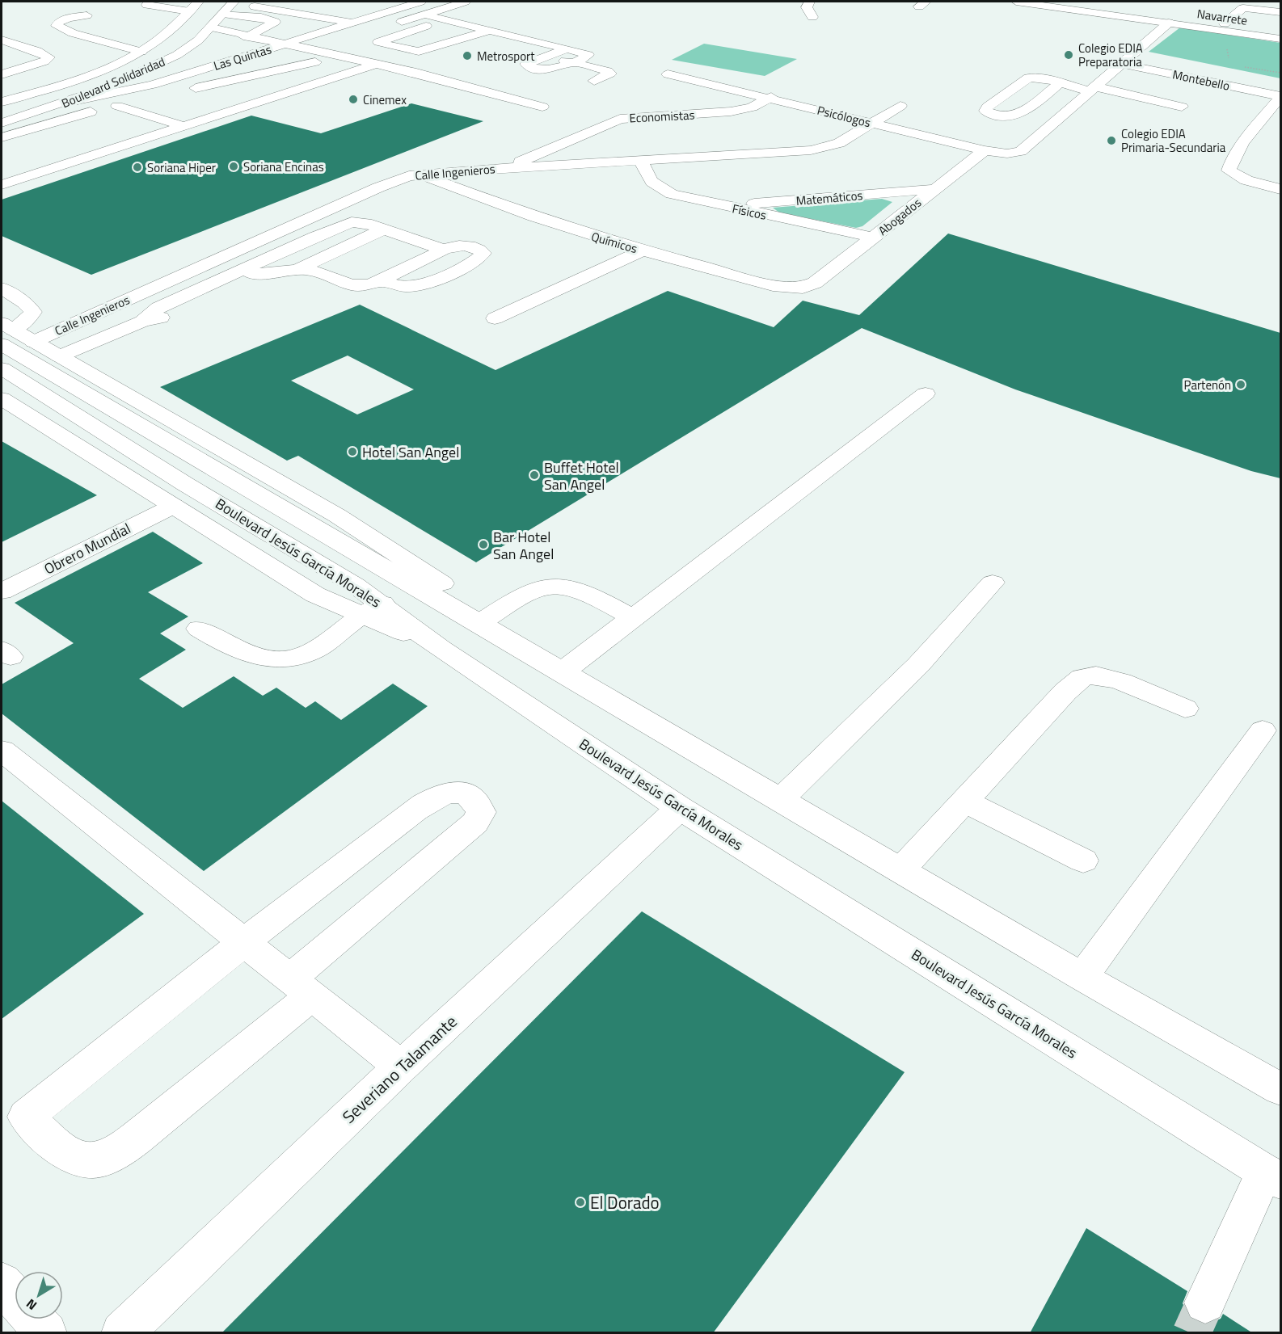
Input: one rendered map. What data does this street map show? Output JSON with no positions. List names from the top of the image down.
{
  "streets": {
    "street": [
      "Navarrete",
      "Las Quintas",
      "Montebello",
      "Boulevard Solidaridad",
      "Economistas",
      "Psicólogos",
      "Calle Ingenieros",
      "Matemáticos",
      "Físicos",
      "Abogados",
      "Químicos",
      "Obrero Mundial",
      "Boulevard Jesús García Morales",
      "Severiano Talamante"
    ]
  },
  "crossings": [
    ["Las Quintas", "Boulevard Solidaridad"],
    ["Economistas", "Psicólogos"],
    ["Economistas", "Calle Ingenieros"],
    ["Psicólogos", "Calle Ingenieros"],
    ["Psicólogos", "Abogados"],
    ["Calle Ingenieros", "Físicos"],
    ["Calle Ingenieros", "Químicos"],
    ["Matemáticos", "Físicos"],
    ["Matemáticos", "Abogados"],
    ["Físicos", "Abogados"],
    ["Abogados", "Químicos"],
    ["Boulevard Jesús García Morales", "Severiano Talamante"]
  ],
  "places": [
    "Colegio EDIA Preparatoria",
    "Metrosport",
    "Cinemex",
    "Colegio EDIA Primaria-Secundaria",
    "Soriana Encinas",
    "Soriana Hiper",
    "Partenón",
    "Hotel San Angel",
    "Buffet Hotel San Angel",
    "Bar Hotel San Angel",
    "El Dorado"
  ],
  "north": "bottom left"
}
